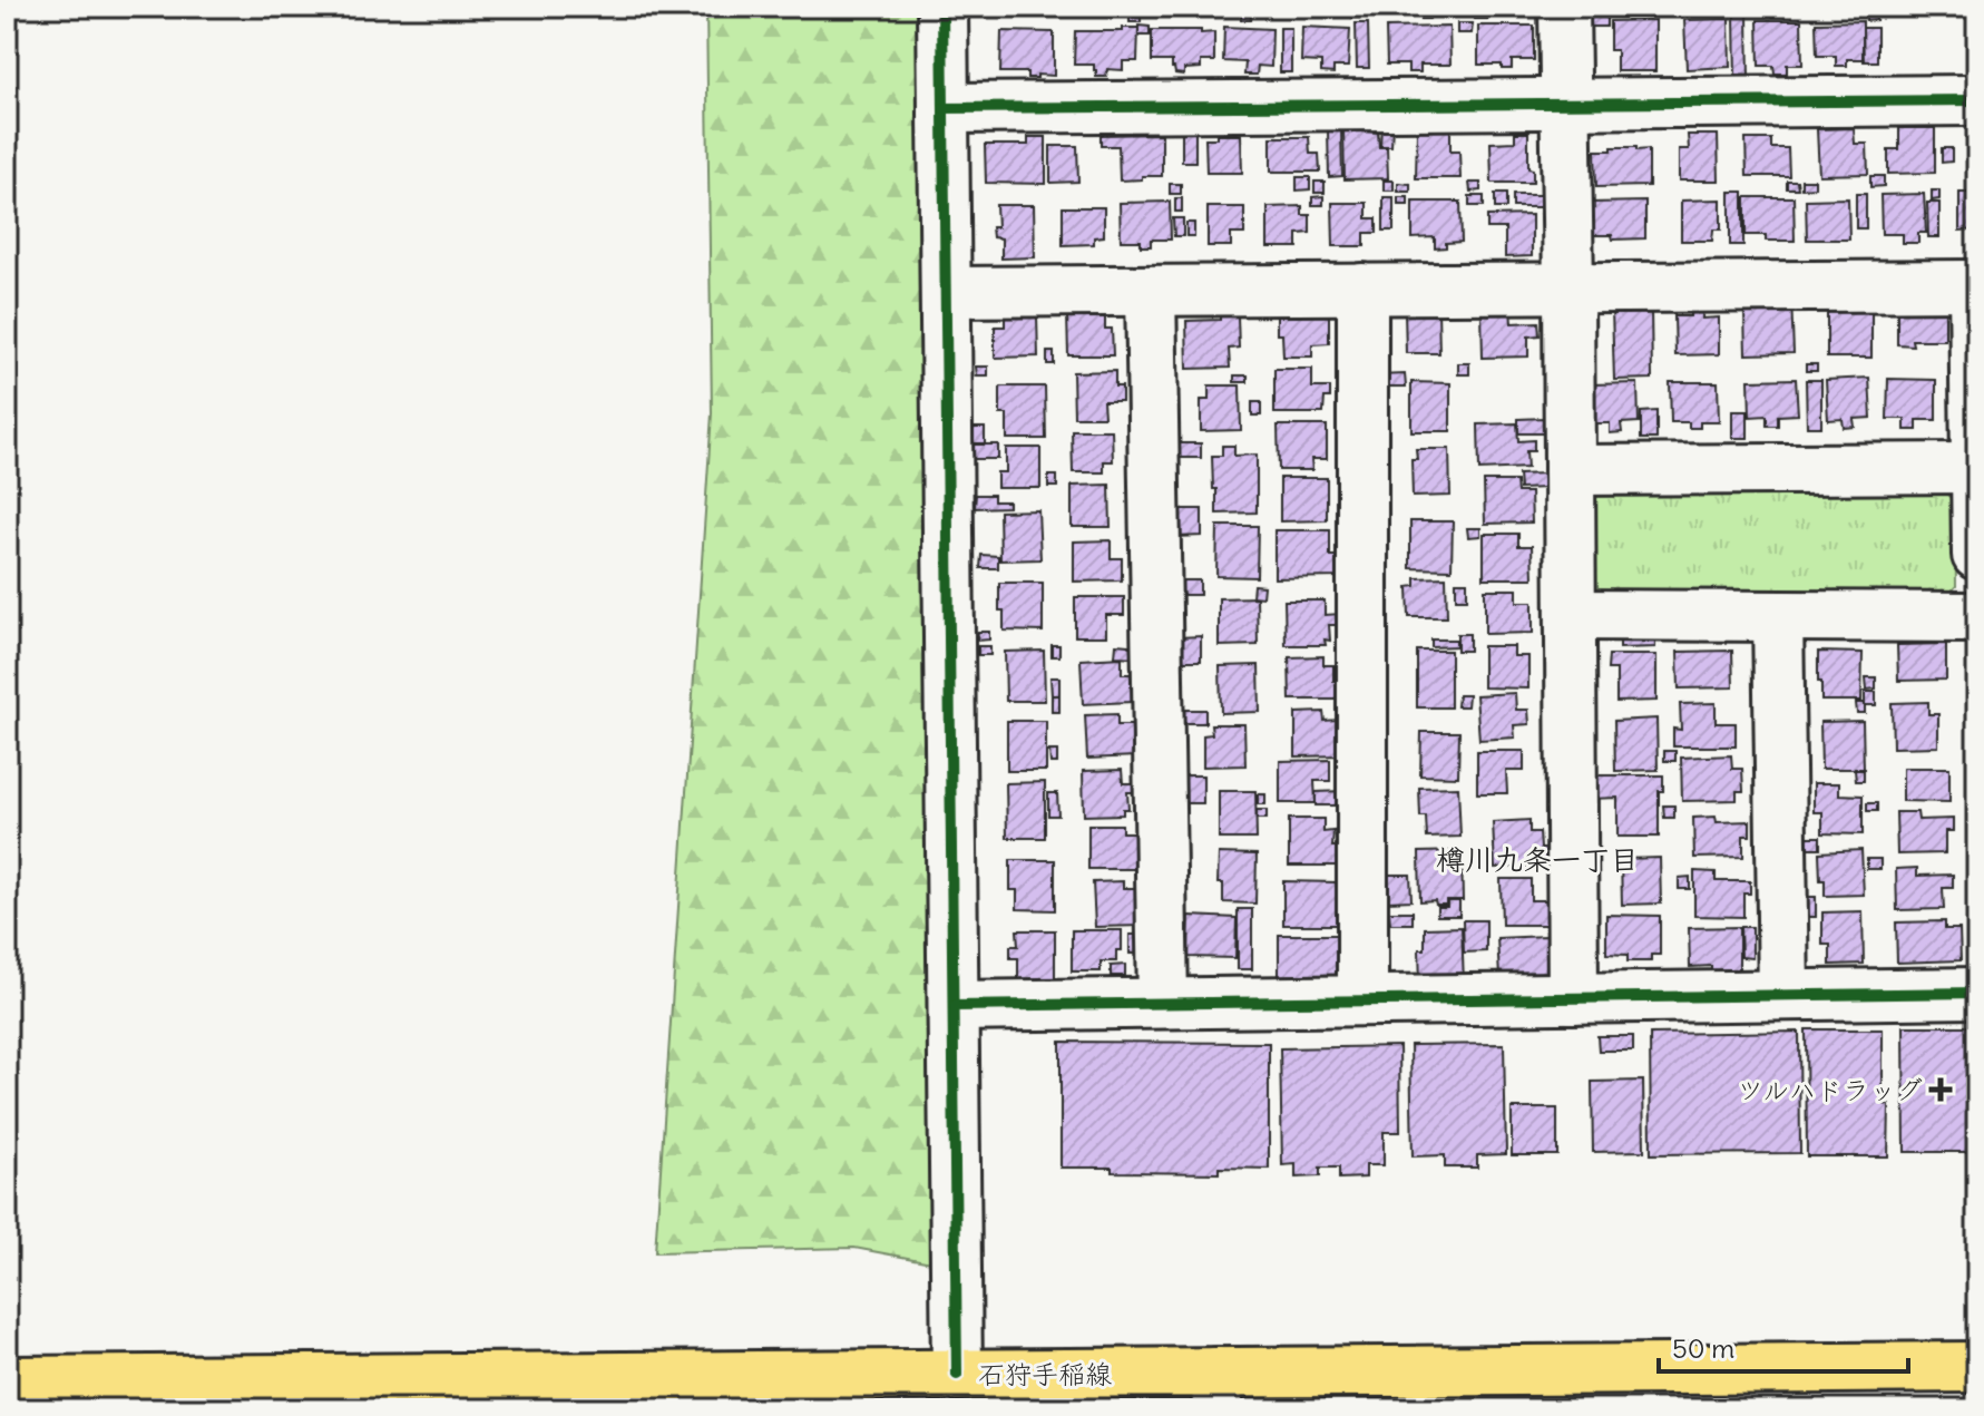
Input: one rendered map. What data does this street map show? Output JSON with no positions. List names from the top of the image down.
{
  "streets": {
    "main road": ["石狩手稲線"]
  },
  "districts": ["樽川九条一丁目"],
  "places": {
    "health": ["ツルハドラッグ"]
  },
  "scale_bar": "50 m"
}
